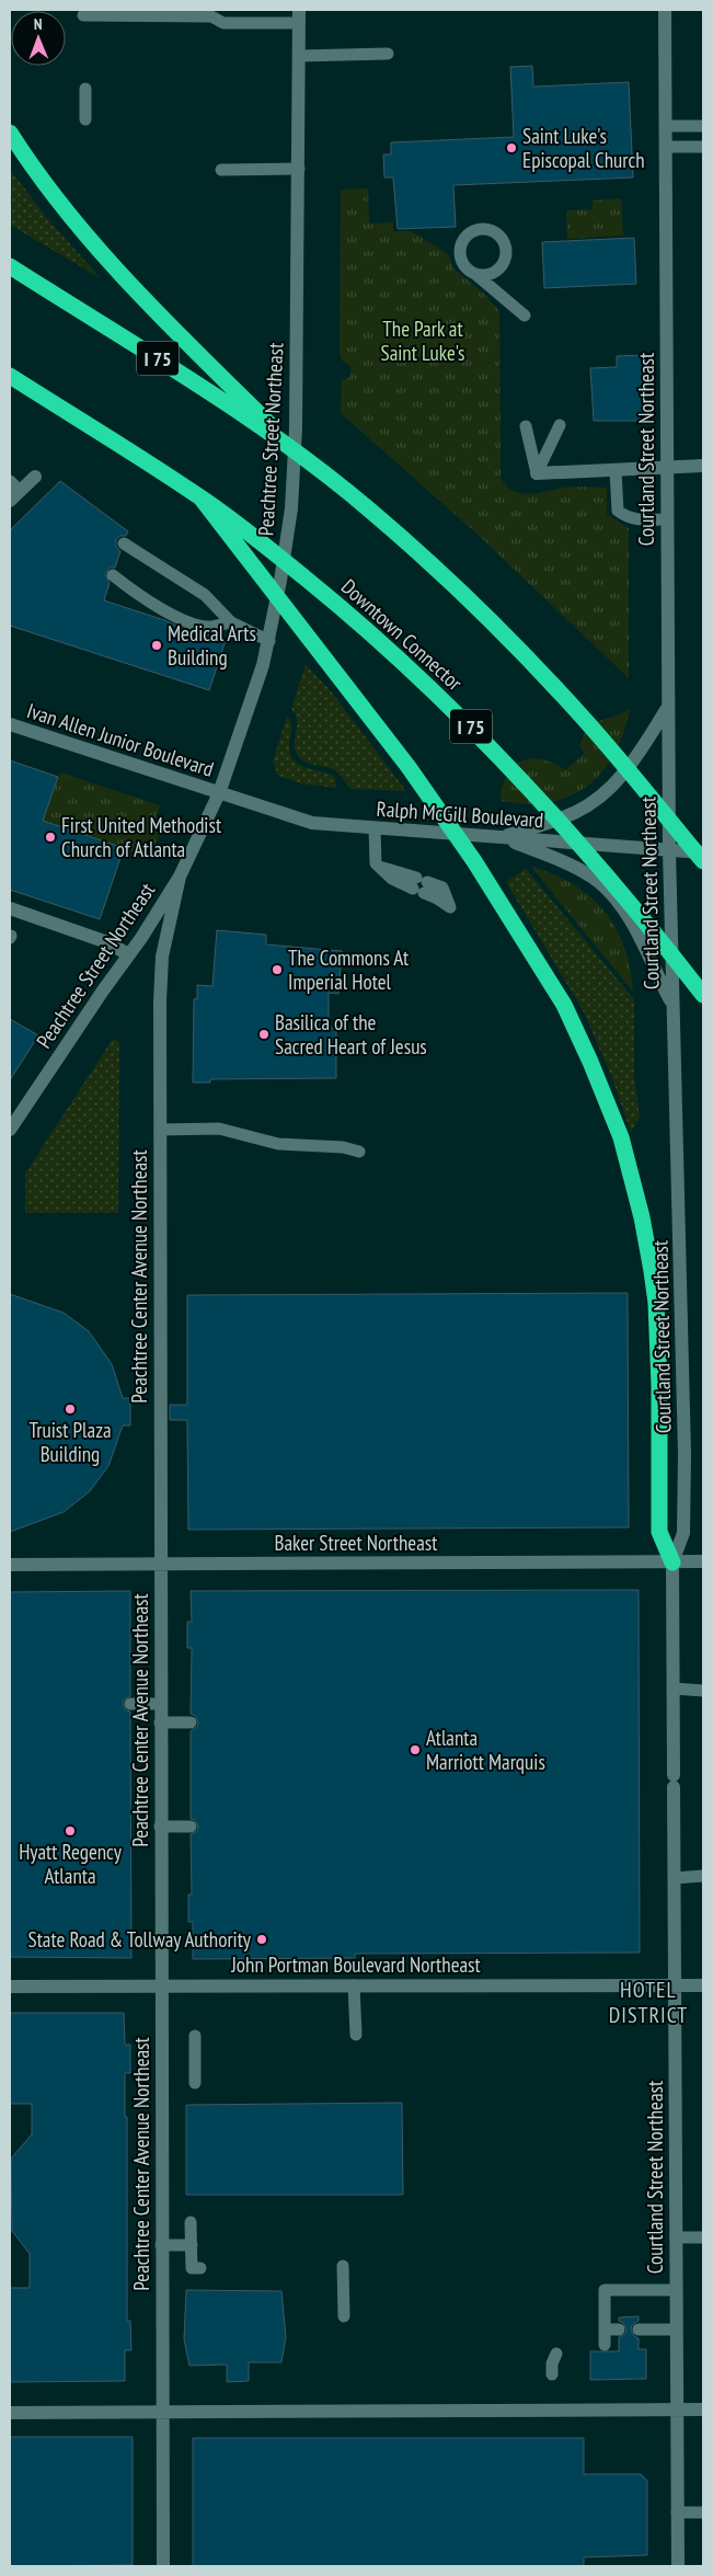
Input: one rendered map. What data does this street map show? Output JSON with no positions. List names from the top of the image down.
{
  "streets": {
    "highway": ["I 75", "Downtown Connector"],
    "main road": [
      "Peachtree Street Northeast",
      "Courtland Street Northeast",
      "Ivan Allen Junior Boulevard",
      "Ralph McGill Boulevard",
      "Peachtree Center Avenue Northeast",
      "Baker Street Northeast",
      "John Portman Boulevard Northeast"
    ]
  },
  "crossings": [
    ["Peachtree Street Northeast", "Ivan Allen Junior Boulevard"],
    ["Peachtree Street Northeast", "Ralph McGill Boulevard"],
    ["Peachtree Street Northeast", "Peachtree Center Avenue Northeast"],
    ["Courtland Street Northeast", "Ralph McGill Boulevard"],
    ["Courtland Street Northeast", "Baker Street Northeast"],
    ["Courtland Street Northeast", "John Portman Boulevard Northeast"],
    ["Ivan Allen Junior Boulevard", "Ralph McGill Boulevard"],
    ["Peachtree Center Avenue Northeast", "Baker Street Northeast"],
    ["Peachtree Center Avenue Northeast", "John Portman Boulevard Northeast"]
  ],
  "districts": ["HOTEL DISTRICT"],
  "parks": ["The Park at Saint Luke's"],
  "places": [
    "Saint Luke's Episcopal Church",
    "Medical Arts Building",
    "First United Methodist Church of Atlanta",
    "The Commons At Imperial Hotel",
    "Basilica of the Sacred Heart of Jesus",
    "Truist Plaza Building",
    "Atlanta Marriott Marquis",
    "Hyatt Regency Atlanta",
    "State Road & Tollway Authority"
  ],
  "north": "top"
}
